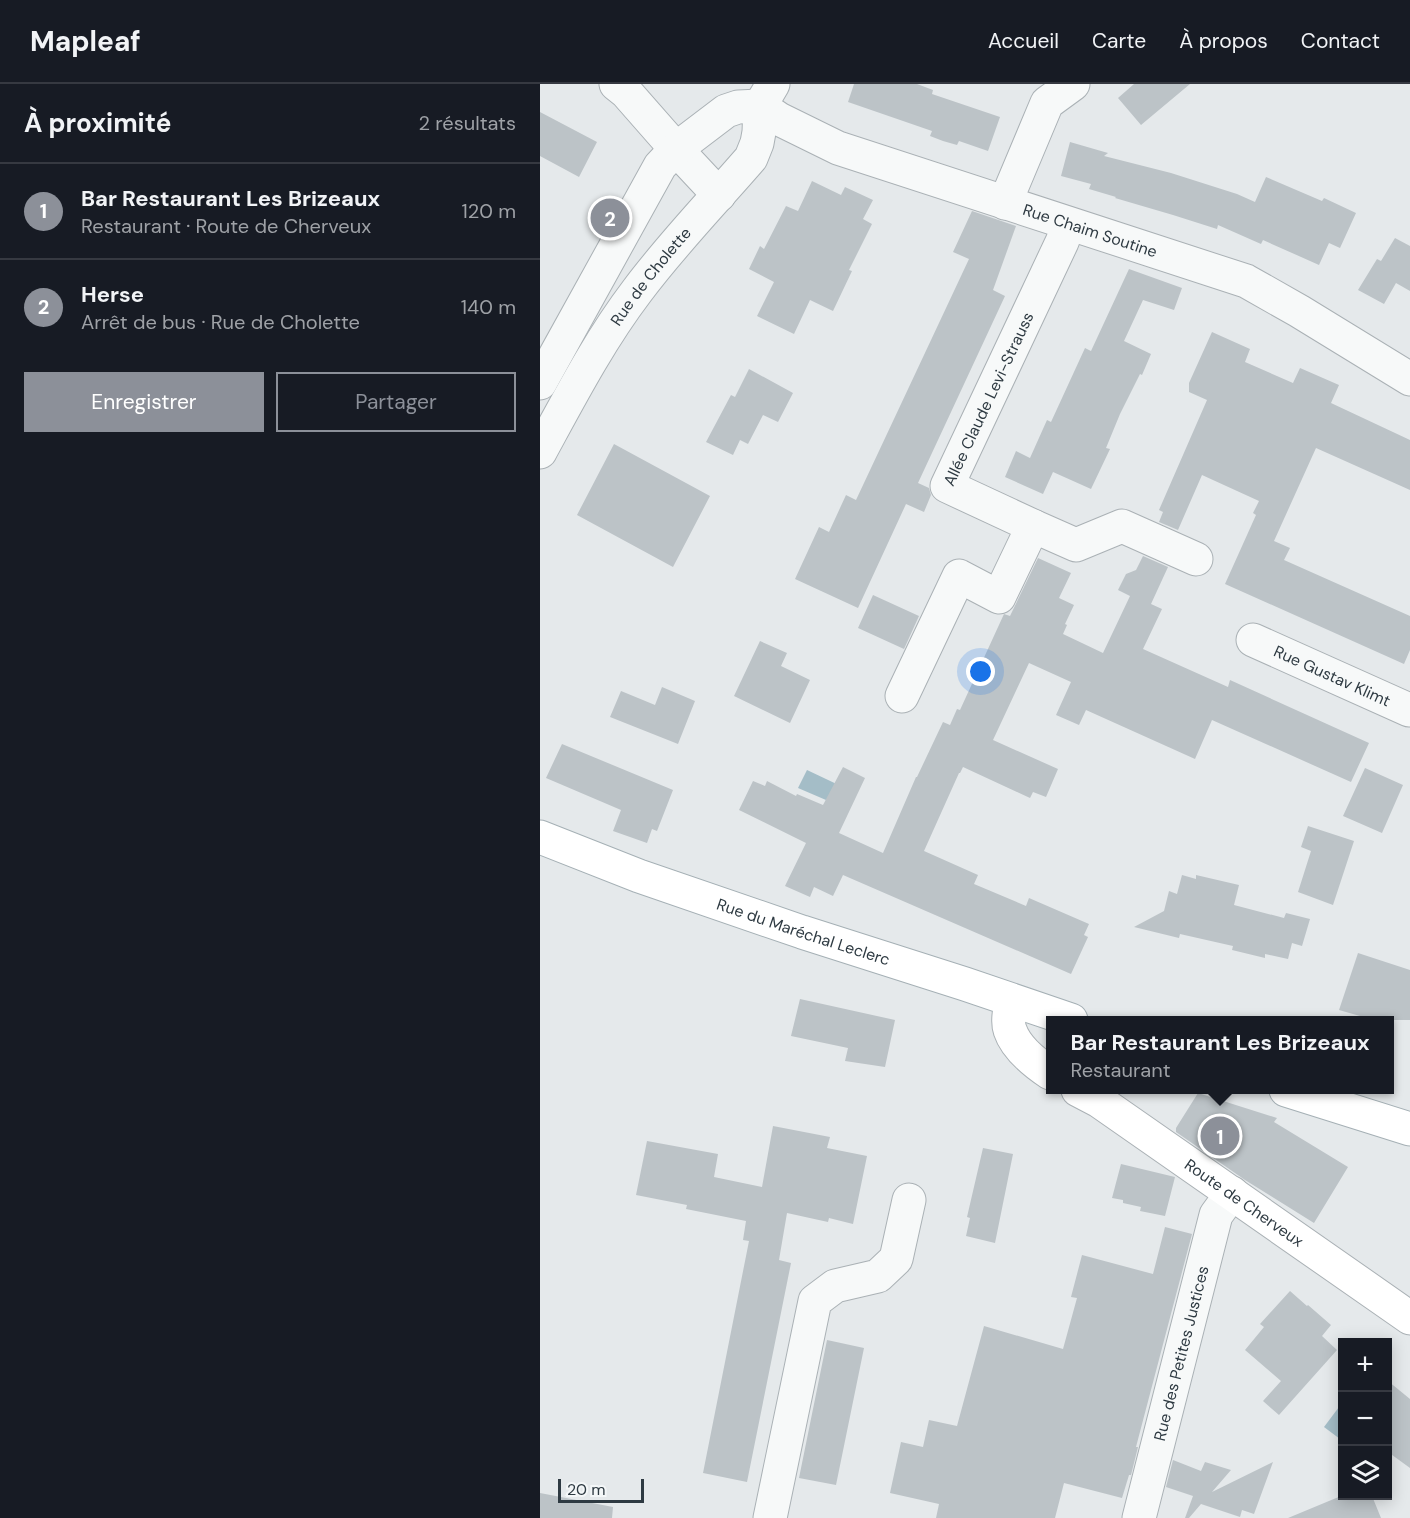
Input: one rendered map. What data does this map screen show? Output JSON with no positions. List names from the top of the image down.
{
  "streets": {
    "main road": ["Rue du Maréchal Leclerc", "Route de Cherveux"],
    "street": [
      "Rue Chaim Soutine",
      "Rue de Cholette",
      "Allée Claude Levi-Strauss",
      "Rue Gustav Klimt",
      "Rue des Petites Justices"
    ]
  },
  "crossings": [
    ["Rue Chaim Soutine", "Rue de Cholette"],
    ["Rue Chaim Soutine", "Allée Claude Levi-Strauss"],
    ["Route de Cherveux", "Rue des Petites Justices"]
  ],
  "scale_bar": "20 m",
  "page": {
    "header": "Mapleaf",
    "nav": [
      "Accueil",
      "Carte",
      "À propos",
      "Contact"
    ],
    "heading": ["À proximité", "2 résultats"],
    "list": [
      {
        "mark": "1",
        "name": "Bar Restaurant Les Brizeaux",
        "note": "Restaurant · Route de Cherveux",
        "value": "120 m"
      },
      {
        "mark": "2",
        "name": "Herse",
        "note": "Arrêt de bus · Rue de Cholette",
        "value": "140 m"
      }
    ],
    "pins": ["2", "1"],
    "buttons": ["Enregistrer", "Partager"],
    "popup": ["Bar Restaurant Les Brizeaux", "Restaurant"],
    "map_buttons": ["+", "−"],
    "scale": "20 m"
  }
}
